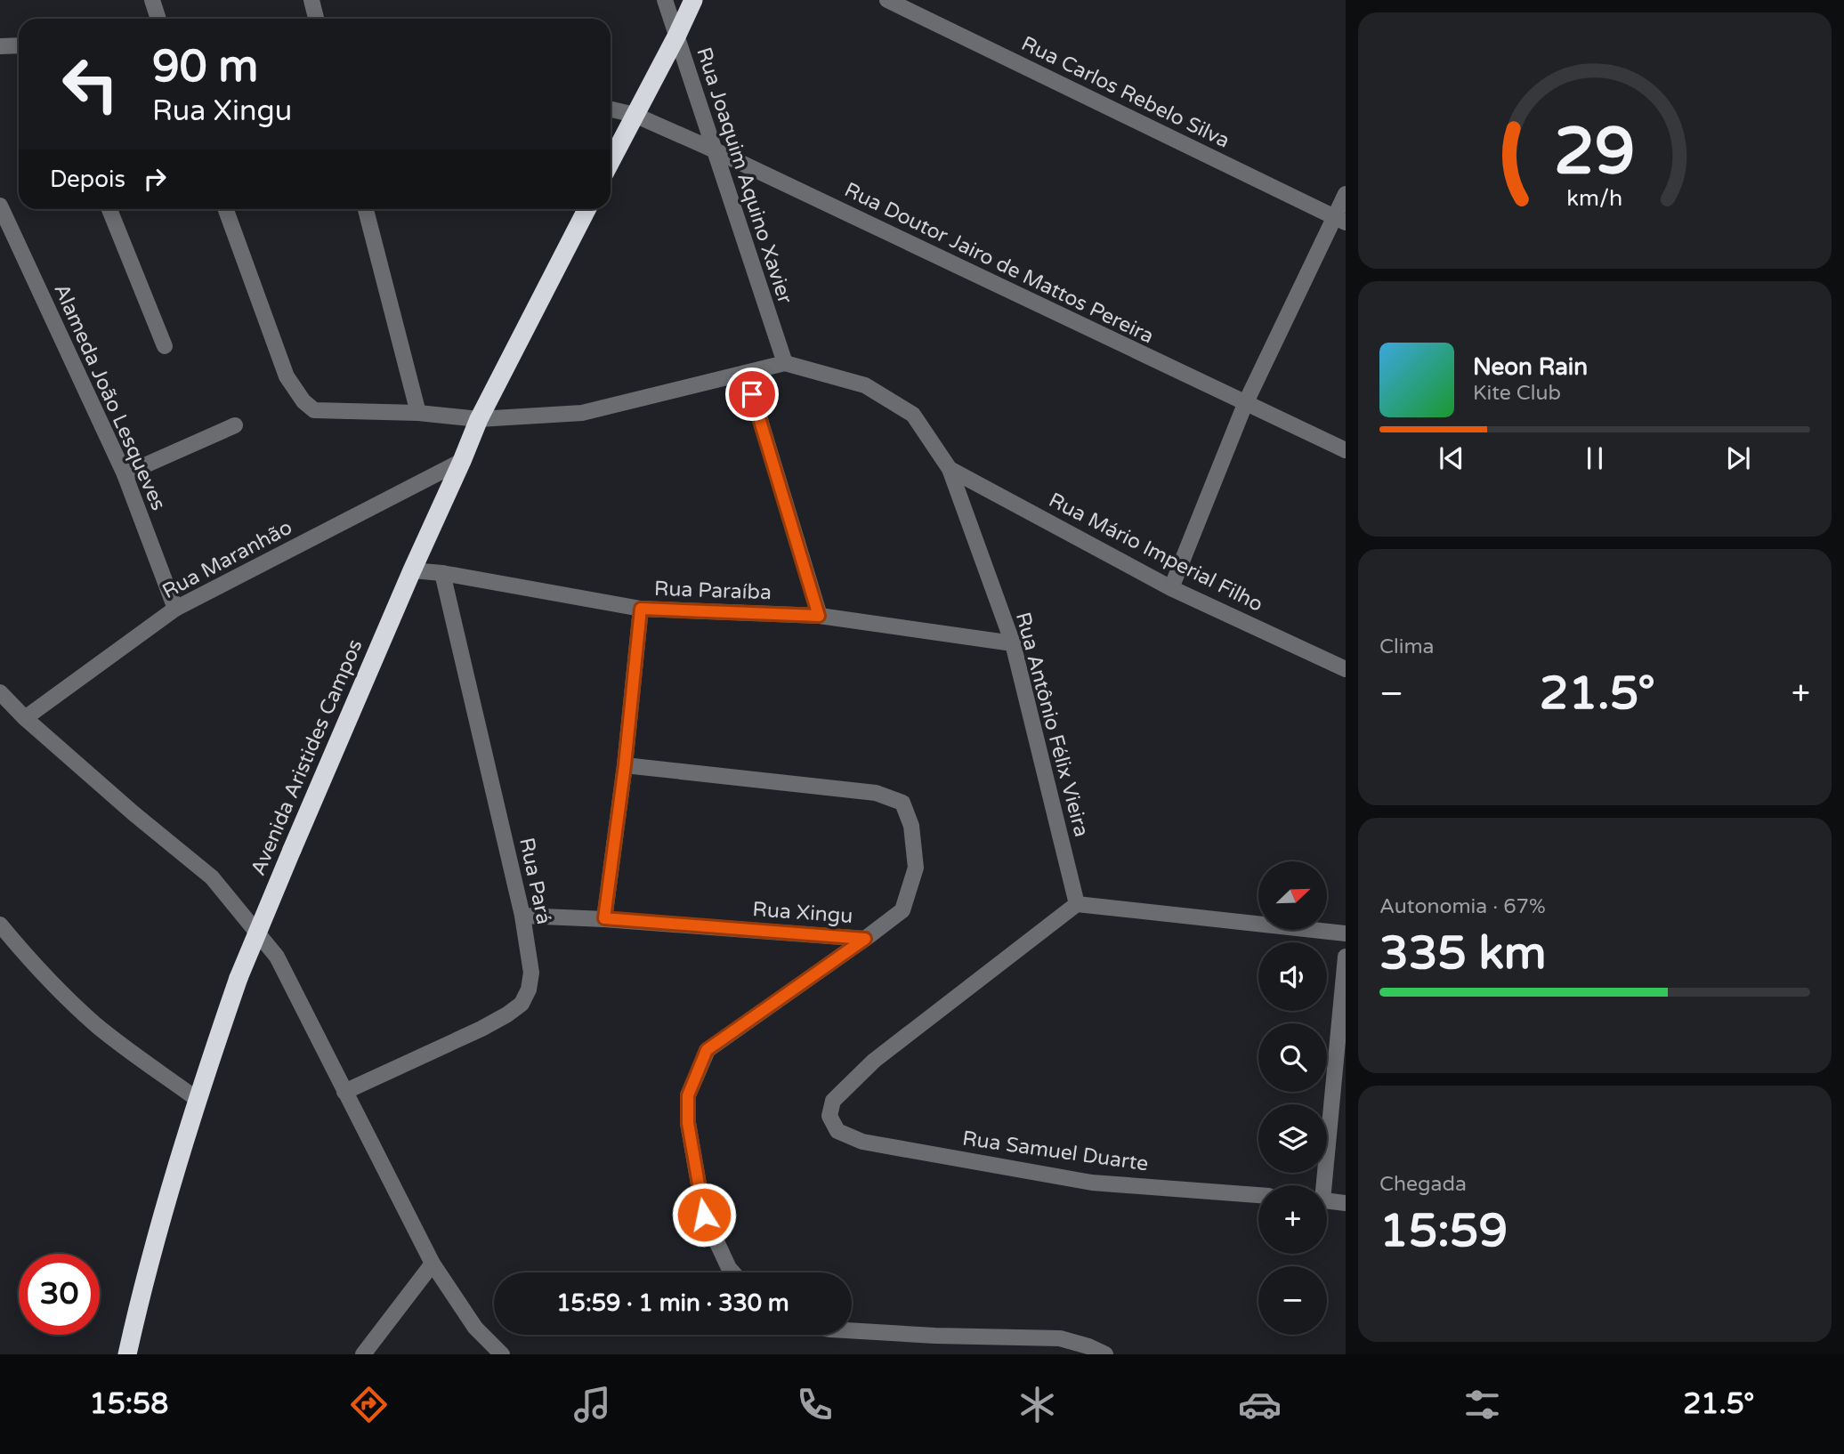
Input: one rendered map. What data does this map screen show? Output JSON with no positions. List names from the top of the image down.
{
  "streets": {
    "highway": ["Avenida Aristides Campos"],
    "street": [
      "Rua Carlos Rebelo Silva",
      "Rua Joaquim Aquino Xavier",
      "Rua Doutor Jairo de Mattos Pereira",
      "Alameda João Lesqueves",
      "Rua Mário Imperial Filho",
      "Rua Maranhão",
      "Rua Paraíba",
      "Rua Antônio Félix Vieira",
      "Rua Pará",
      "Rua Xingu",
      "Rua Samuel Duarte"
    ]
  },
  "crossings": [
    ["Rua Joaquim Aquino Xavier", "Rua Doutor Jairo de Mattos Pereira"],
    ["Rua Joaquim Aquino Xavier", "Rua Antônio Félix Vieira"],
    ["Alameda João Lesqueves", "Rua Maranhão"],
    ["Rua Mário Imperial Filho", "Rua Antônio Félix Vieira"],
    ["Rua Maranhão", "Avenida Aristides Campos"],
    ["Rua Paraíba", "Rua Antônio Félix Vieira"],
    ["Rua Paraíba", "Avenida Aristides Campos"],
    ["Rua Paraíba", "Rua Pará"],
    ["Rua Antônio Félix Vieira", "Rua Samuel Duarte"],
    ["Rua Pará", "Rua Xingu"]
  ],
  "north": "top right",
  "page": {
    "turn": ["90 m", "Rua Xingu"],
    "then": "Depois",
    "song": ["Neon Rain", "Kite Club"],
    "tile": [
      "Clima",
      ["Autonomia · 67%", "335 km"],
      ["Chegada", "15:59"]
    ],
    "heat": ["−", "21.5°", "+"],
    "map_buttons": ["+", "−"],
    "limit": "30",
    "trip": "15:59 · 1 min · 330 m",
    "tabs": ["15:58", "21.5°"],
    "gauge": ["29", "km/h"]
  }
}
